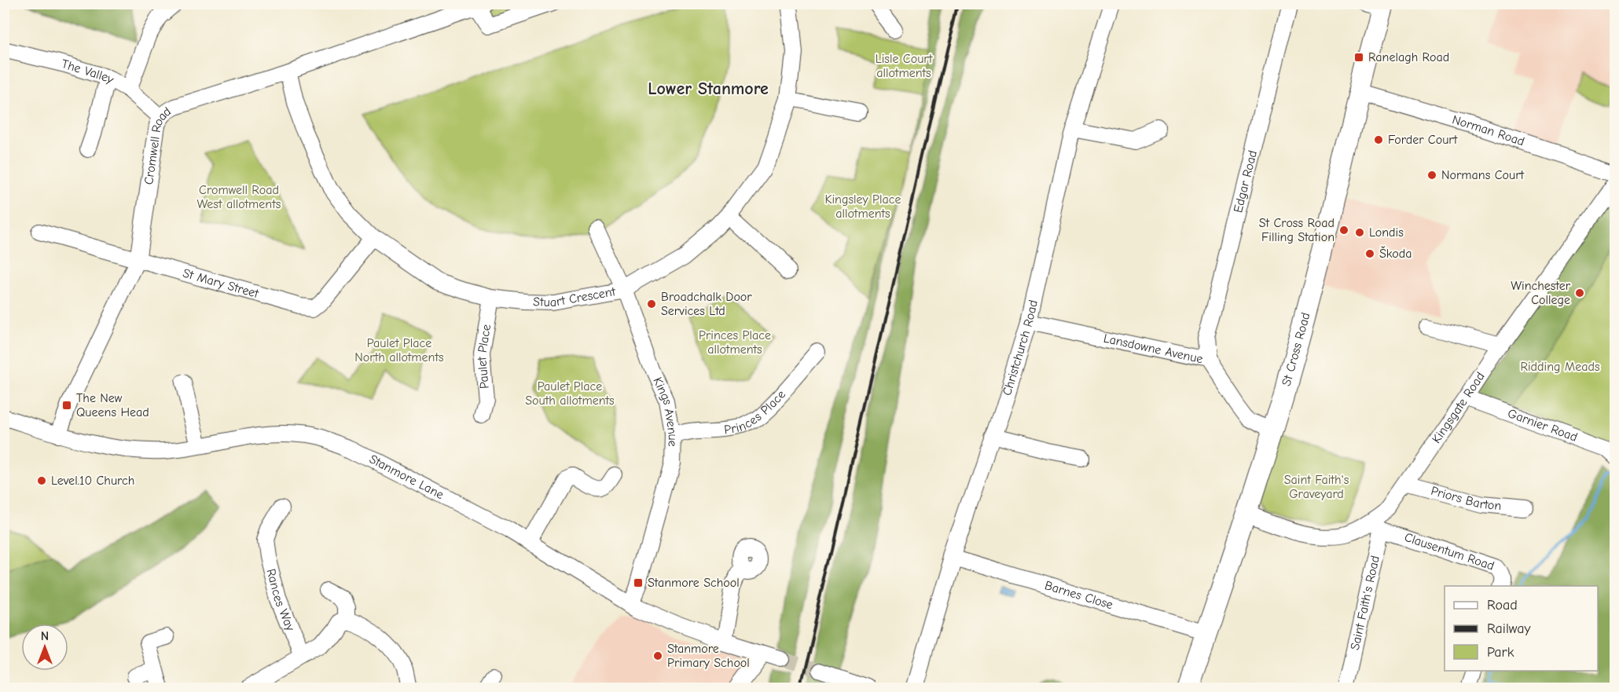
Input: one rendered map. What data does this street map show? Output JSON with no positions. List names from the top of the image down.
{
  "streets": {
    "main road": ["St Cross Road"],
    "street": [
      "The Valley",
      "Norman Road",
      "Cromwell Road",
      "Edgar Road",
      "St Mary Street",
      "Stuart Crescent",
      "Christchurch Road",
      "Lansdowne Avenue",
      "Paulet Place",
      "Kingsgate Road",
      "Princes Place",
      "Kings Avenue",
      "Garnier Road",
      "Stanmore Lane",
      "Priors Barton",
      "Clausentum Road",
      "Barnes Close",
      "Rances Way",
      "Saint Faith's Road"
    ]
  },
  "crossings": [
    ["The Valley", "Cromwell Road"],
    ["Norman Road", "St Cross Road"],
    ["Cromwell Road", "St Mary Street"],
    ["Cromwell Road", "Stuart Crescent"],
    ["Cromwell Road", "Stanmore Lane"],
    ["Edgar Road", "Lansdowne Avenue"],
    ["St Mary Street", "Stuart Crescent"],
    ["Stuart Crescent", "Paulet Place"],
    ["Stuart Crescent", "Kings Avenue"],
    ["Christchurch Road", "Lansdowne Avenue"],
    ["Christchurch Road", "Barnes Close"],
    ["Lansdowne Avenue", "St Cross Road"],
    ["St Cross Road", "Kingsgate Road"],
    ["St Cross Road", "Barnes Close"],
    ["Kingsgate Road", "Garnier Road"],
    ["Kingsgate Road", "Priors Barton"],
    ["Kingsgate Road", "Clausentum Road"],
    ["Kingsgate Road", "Saint Faith's Road"],
    ["Princes Place", "Kings Avenue"],
    ["Kings Avenue", "Stanmore Lane"],
    ["Clausentum Road", "Saint Faith's Road"]
  ],
  "districts": ["Lower Stanmore"],
  "parks": [
    "Lisle Court allotments",
    "Cromwell Road West allotments",
    "Kingsley Place allotments",
    "Princes Place allotments",
    "Paulet Place North allotments",
    "Ridding Meads",
    "Paulet Place South allotments",
    "Saint Faith's Graveyard"
  ],
  "places": {
    "transit": ["Ranelagh Road", "The New Queens Head", "Stanmore School"],
    "other": [
      "Forder Court",
      "Normans Court",
      "St Cross Road Filling Station",
      "Londis",
      "Škoda",
      "Winchester College",
      "Broadchalk Door Services Ltd",
      "Level.10 Church",
      "Stanmore Primary School"
    ]
  },
  "legend": ["Road", "Railway", "Park"],
  "north": "top"
}
